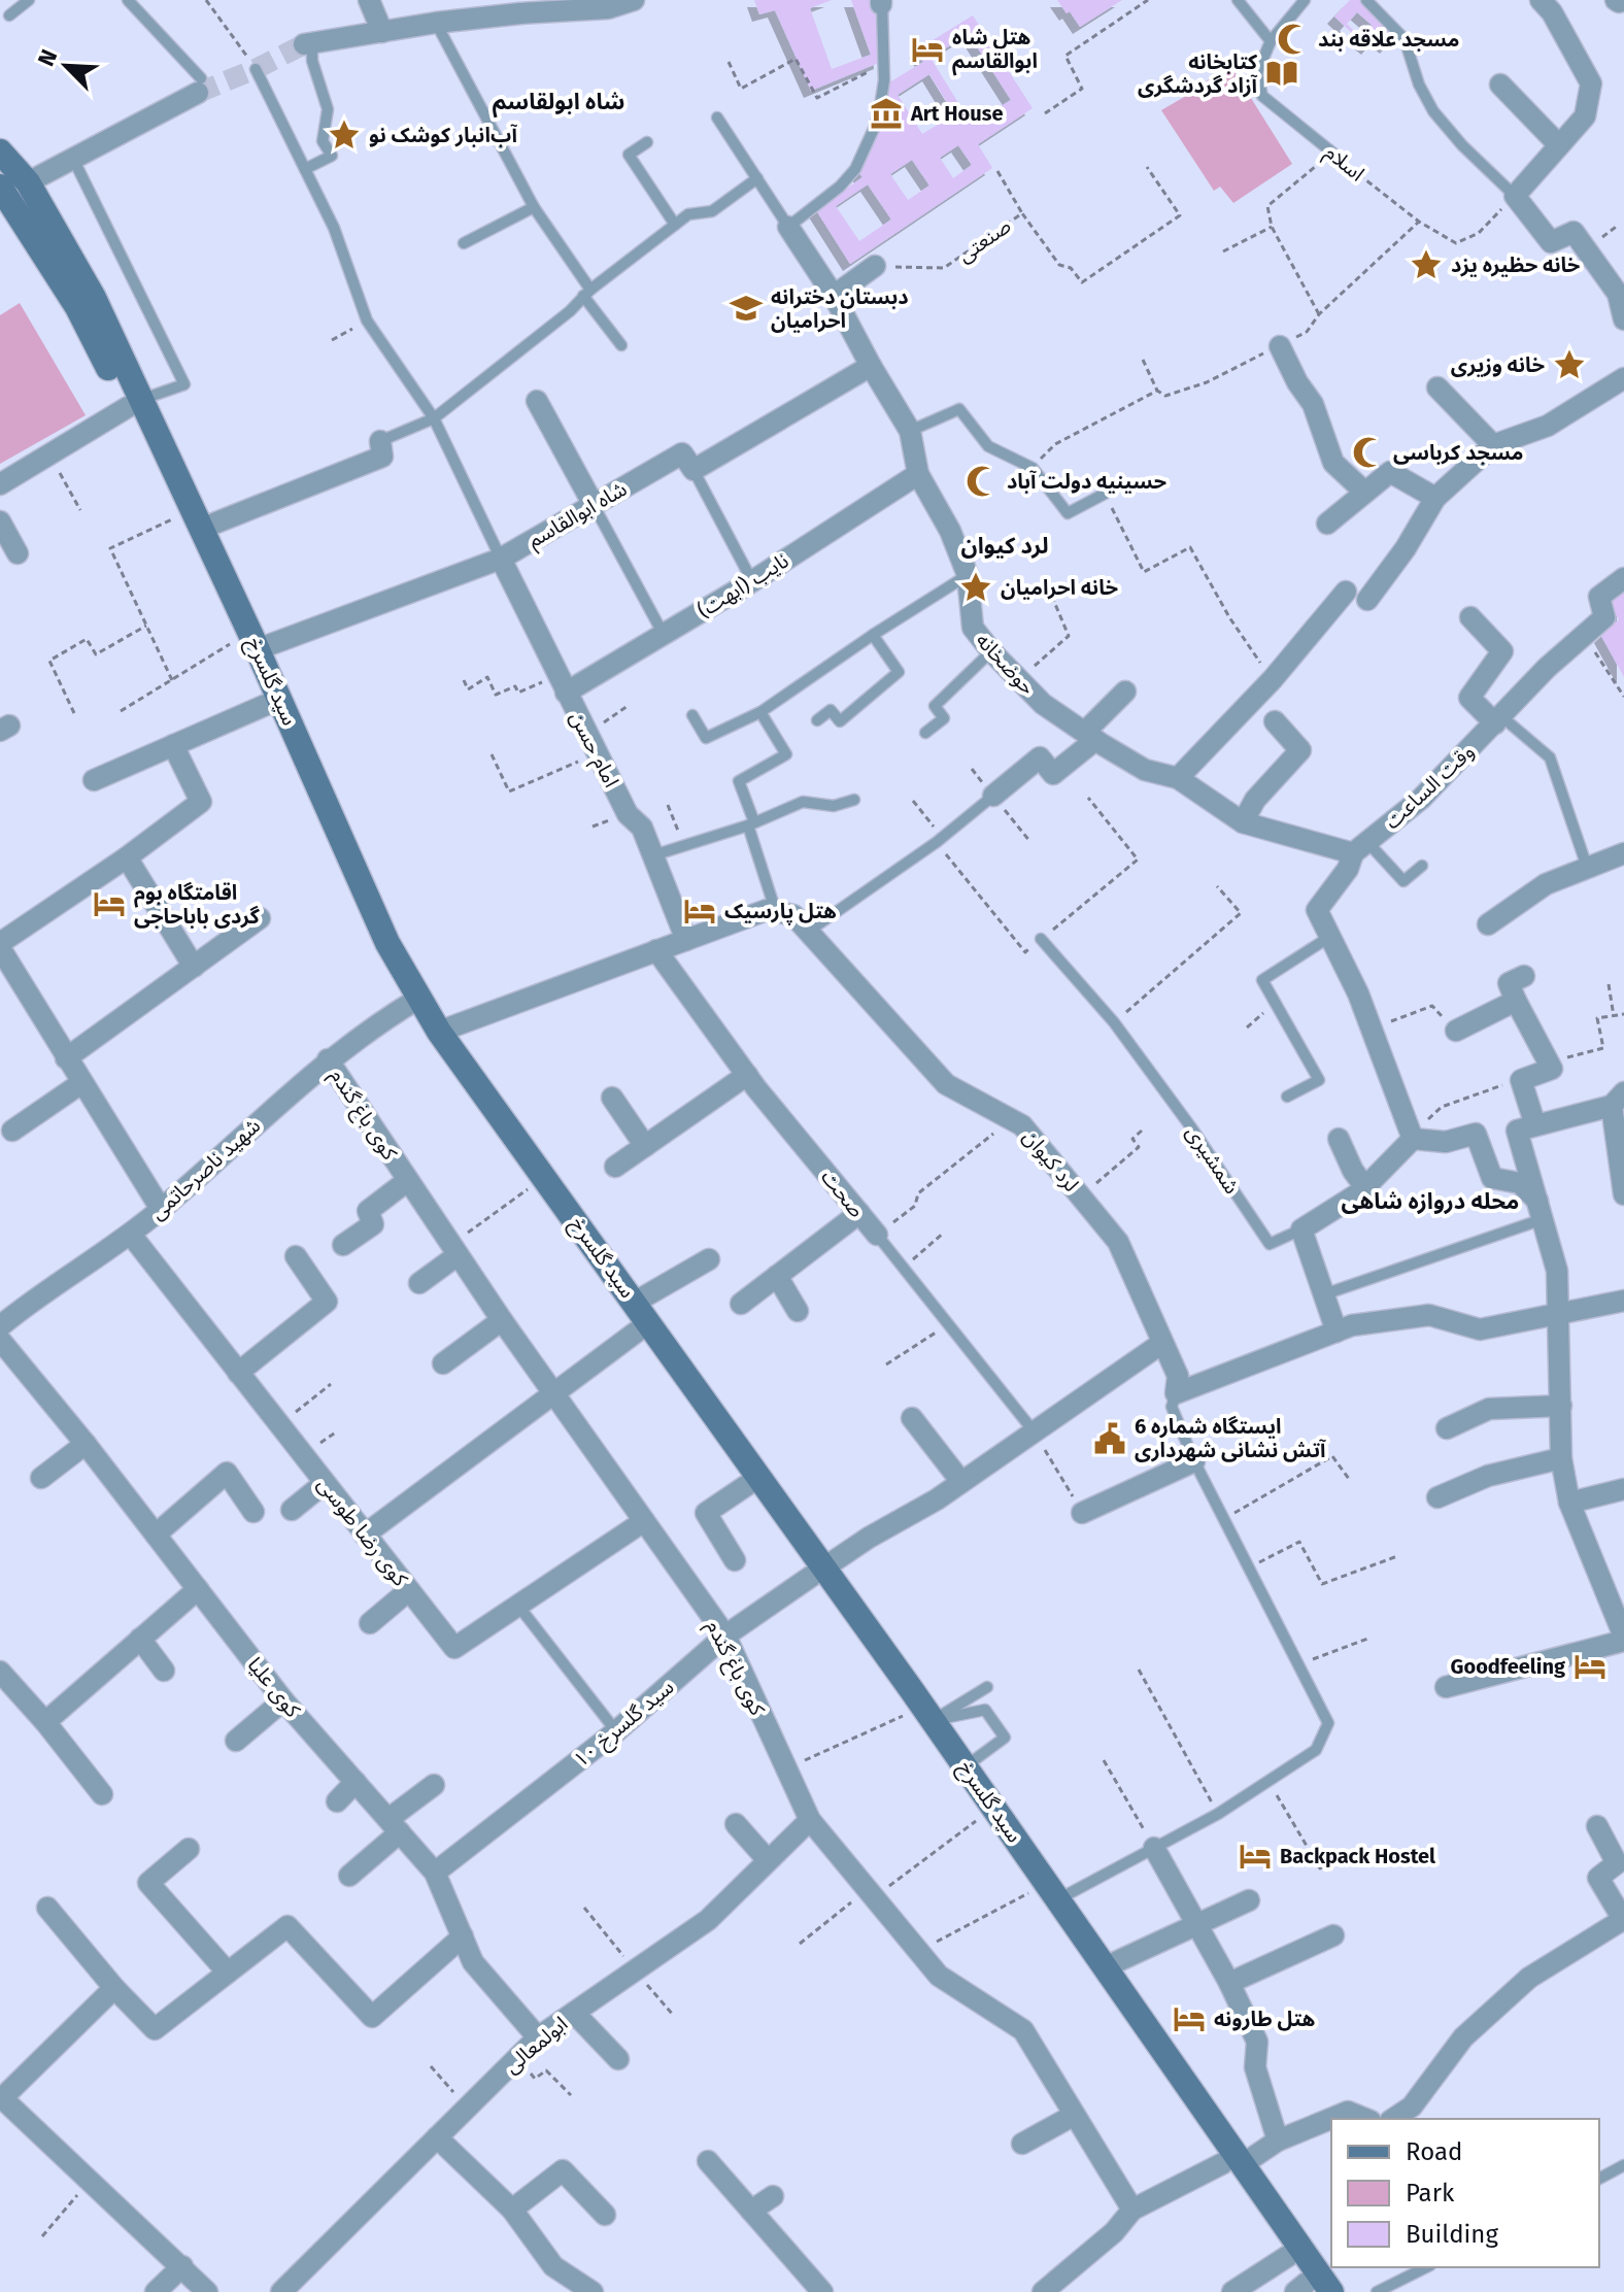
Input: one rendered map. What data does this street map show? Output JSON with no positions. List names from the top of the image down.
{
  "streets": {
    "main road": ["سید گلسرخ"],
    "street": [
      "شاه ابوالقاسم",
      "نایب (ابهت)",
      "حوضخانه",
      "امام حسن",
      "وقت الساعت",
      "کوی باغ گندم",
      "شمشیری",
      "لرد کیوان",
      "شهید ناصرحاتمی",
      "صحت",
      "کوی رضا طوسی",
      "کوی علیا",
      "سید گلسرخ ۱۰",
      "ابولمعالی"
    ],
    "lane": ["اسلام"],
    "path": ["صنعتی"]
  },
  "crossings": [
    ["شاه ابوالقاسم", "سید گلسرخ"],
    ["شاه ابوالقاسم", "امام حسن"],
    ["نایب (ابهت)", "حوضخانه"],
    ["نایب (ابهت)", "امام حسن"],
    ["سید گلسرخ", "شهید ناصرحاتمی"],
    ["سید گلسرخ", "سید گلسرخ ۱۰"],
    ["کوی باغ گندم", "شهید ناصرحاتمی"],
    ["کوی باغ گندم", "کوی رضا طوسی"],
    ["کوی باغ گندم", "سید گلسرخ ۱۰"],
    ["کوی باغ گندم", "ابولمعالی"],
    ["لرد کیوان", "سید گلسرخ ۱۰"],
    ["شهید ناصرحاتمی", "کوی رضا طوسی"],
    ["صحت", "سید گلسرخ ۱۰"],
    ["کوی علیا", "سید گلسرخ ۱۰"],
    ["کوی علیا", "ابولمعالی"]
  ],
  "districts": ["شاه ابولقاسم", "لرد کیوان", "محله دروازه شاهی"],
  "places": {
    "mosque": ["مسجد علاقه بند", "مسجد کرباسی", "حسینیه دولت آباد"],
    "hotel": [
      "هتل شاه ابوالقاسم",
      "اقامتگاه بوم گردی باباحاجی",
      "هتل پارسیک",
      "Goodfeeling",
      "Backpack Hostel",
      "هتل طارونه"
    ],
    "library": ["کتابخانه آزاد گردشگری"],
    "museum": ["Art House"],
    "place": [
      "آب‌انبار کوشک نو",
      "خانه حظیره یزد",
      "خانه وزیری",
      "خانه احرامیان"
    ],
    "school or university": ["دبستان دخترانه احرامیان"],
    "public building": ["ایستگاه شماره 6 آتش نشانی شهرداری"]
  },
  "legend": ["Road", "Park", "Building"],
  "north": "top left"
}
